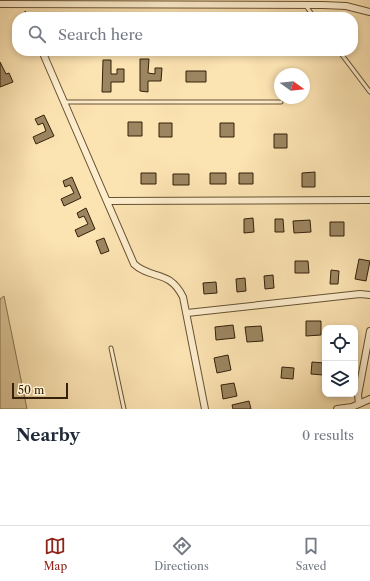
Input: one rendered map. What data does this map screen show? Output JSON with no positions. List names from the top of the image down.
{
  "scale_bar": "50 m",
  "north": "right",
  "page": {
    "search": "Search here",
    "scale": "50 m",
    "heading": ["Nearby", "0 results"],
    "nav": ["Map", "Directions", "Saved"]
  }
}
